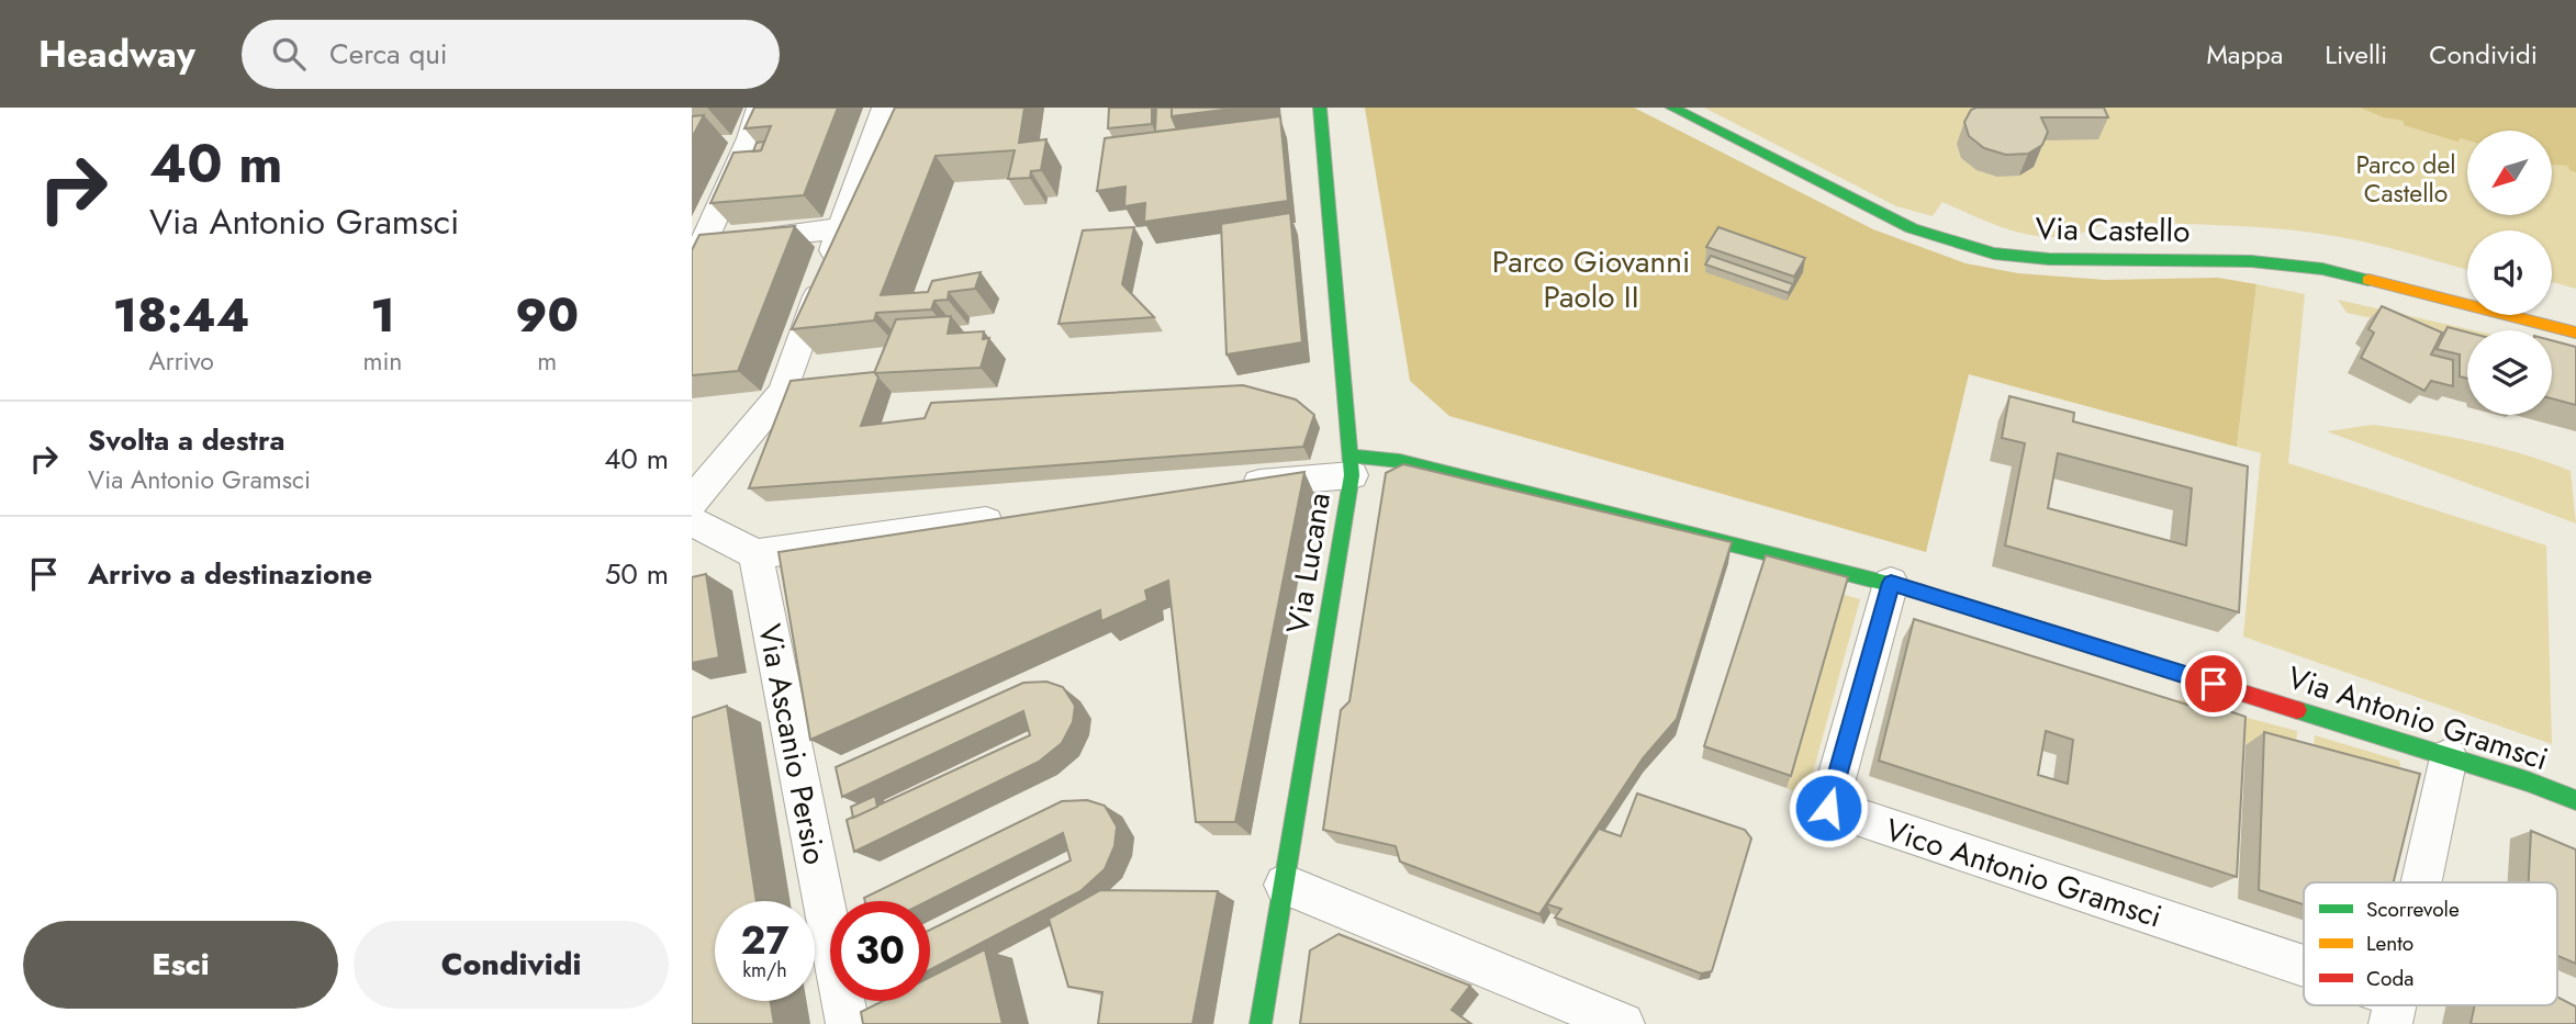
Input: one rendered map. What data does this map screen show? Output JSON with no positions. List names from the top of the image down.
{
  "streets": {
    "street": [
      "Via Castello",
      "Via Lucana",
      "Via Antonio Gramsci",
      "Via Ascanio Persio",
      "Vico Antonio Gramsci"
    ]
  },
  "crossings": [
    ["Via Lucana", "Via Antonio Gramsci"],
    ["Via Antonio Gramsci", "Vico Antonio Gramsci"]
  ],
  "parks": ["Parco del Castello", "Parco Giovanni Paolo II"],
  "legend": ["Scorrevole", "Lento", "Coda"],
  "north": "bottom left",
  "page": {
    "header": "Headway",
    "search": "Cerca qui",
    "nav": ["Mappa", "Livelli", "Condividi"],
    "turn": ["40 m", "Via Antonio Gramsci"],
    "eta": [
      "18:44",
      "Arrivo",
      "1",
      "min",
      "90",
      "m"
    ],
    "list": [
      {
        "name": "Svolta a destra",
        "note": "Via Antonio Gramsci",
        "value": "40 m"
      },
      {
        "name": "Arrivo a destinazione",
        "value": "50 m"
      }
    ],
    "speed": "27 km/h",
    "limit": "30",
    "buttons": ["Esci", "Condividi"]
  }
}
